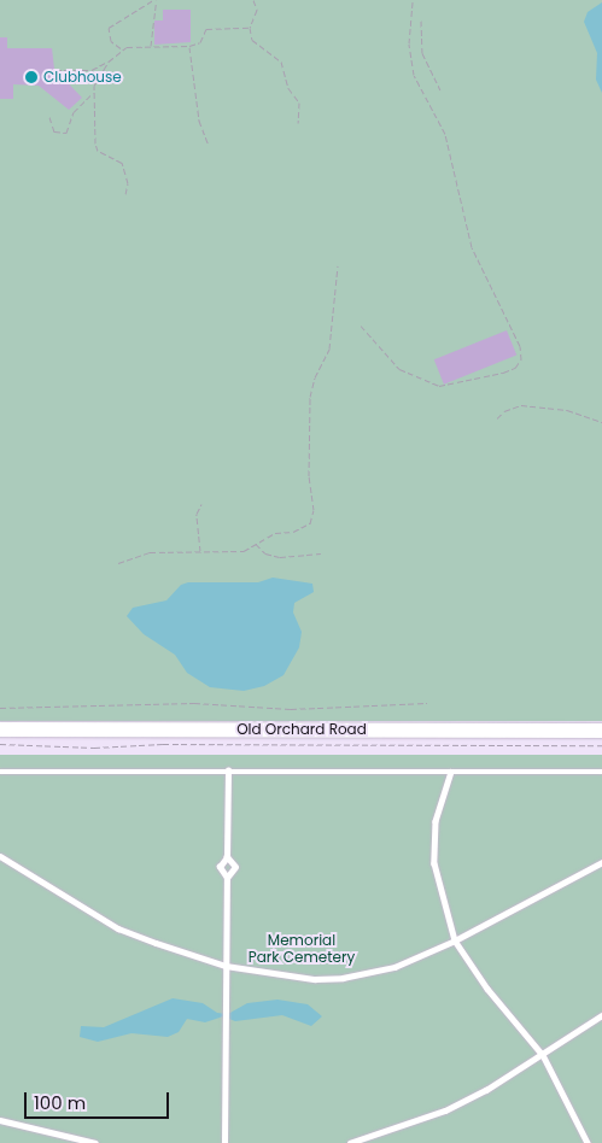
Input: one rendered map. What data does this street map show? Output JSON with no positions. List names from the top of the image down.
{
  "streets": {
    "main road": ["Old Orchard Road"]
  },
  "parks": ["Memorial Park Cemetery"],
  "places": ["Clubhouse"],
  "scale_bar": "100 m"
}
